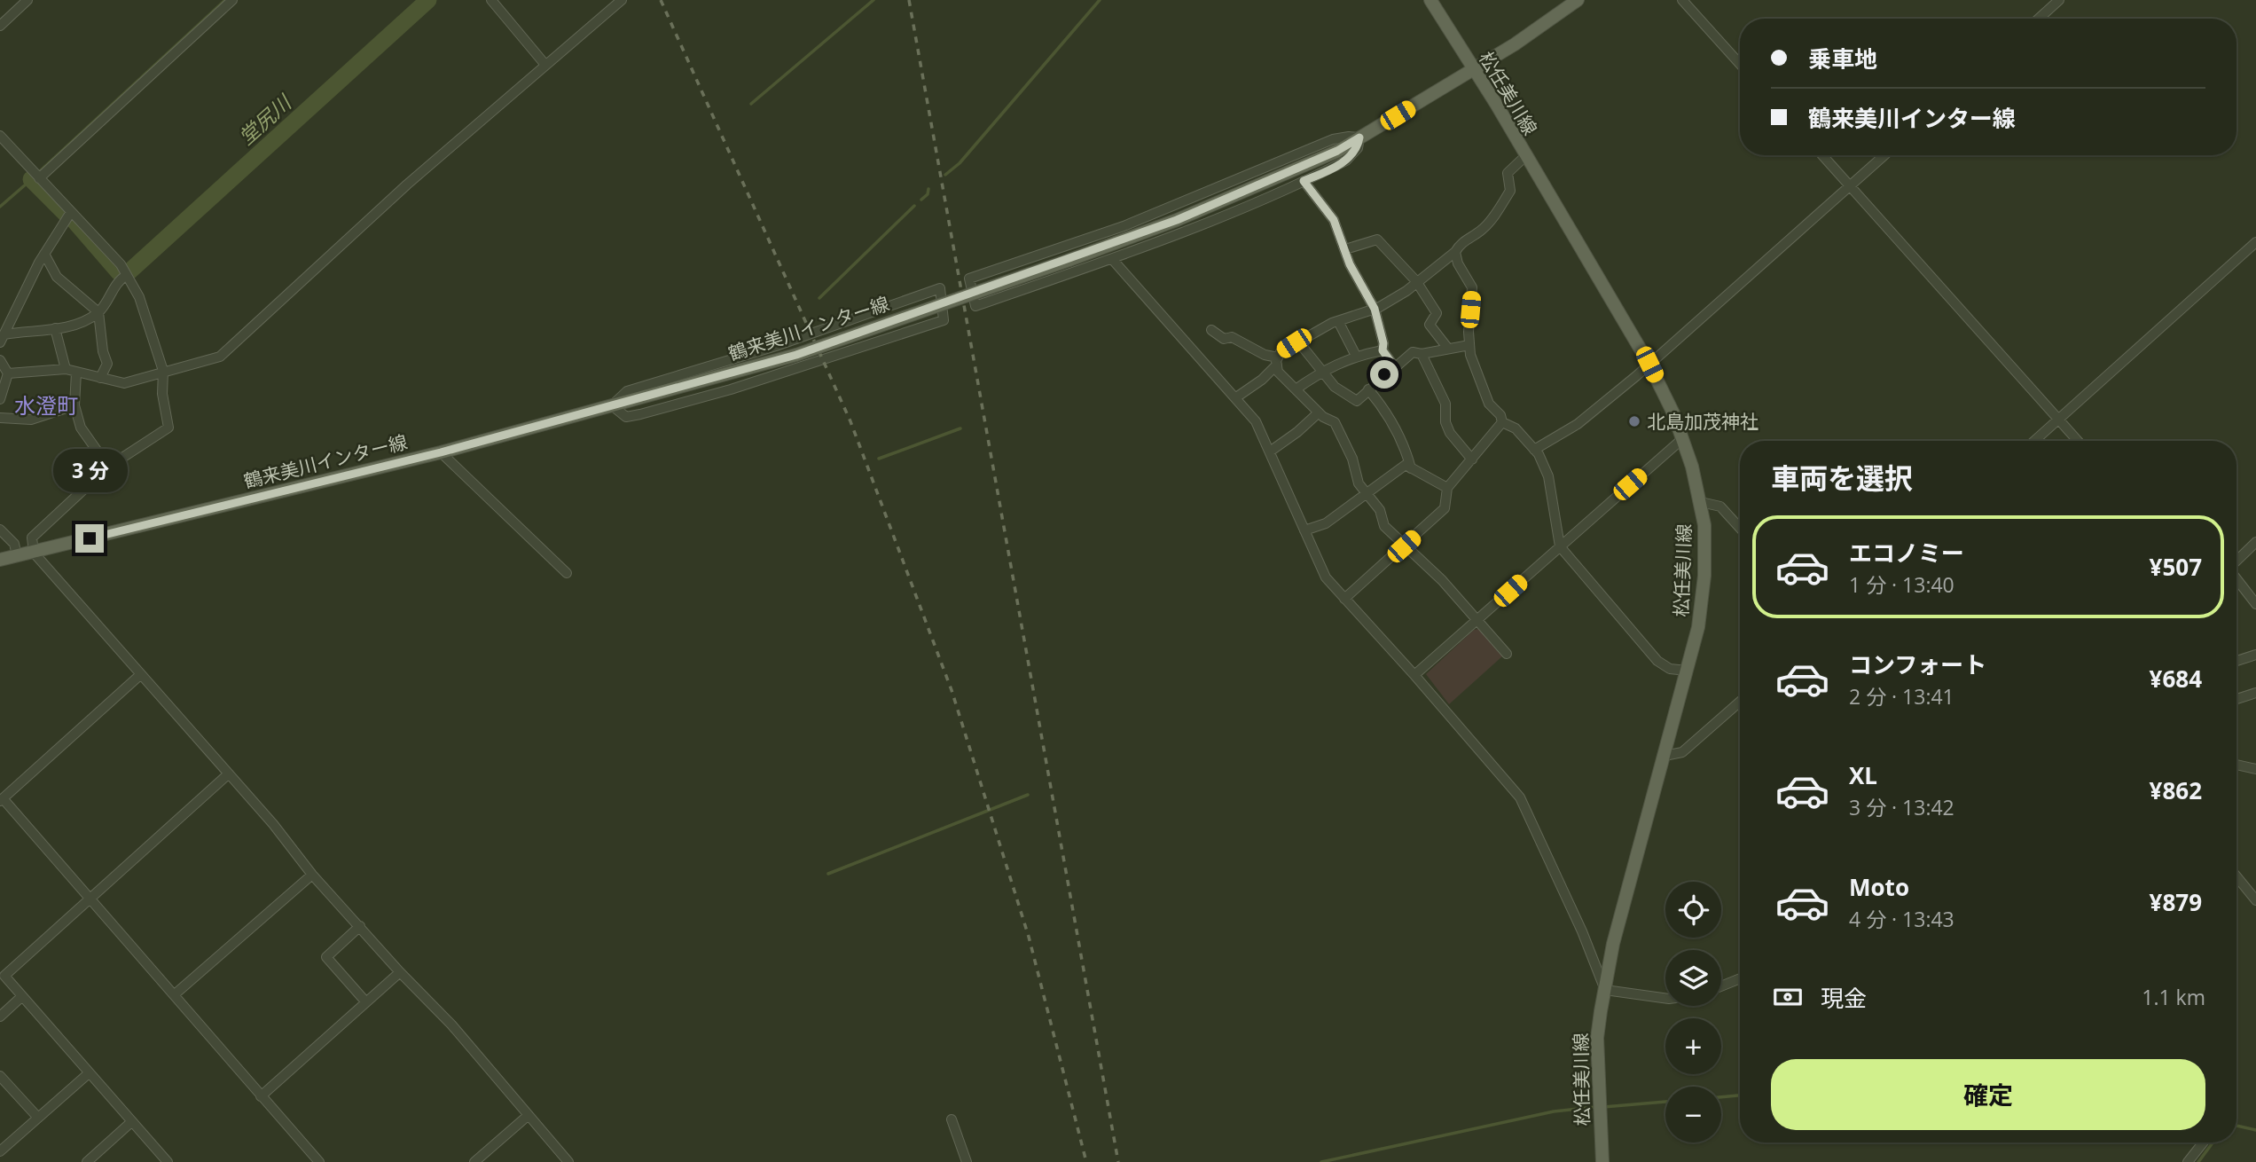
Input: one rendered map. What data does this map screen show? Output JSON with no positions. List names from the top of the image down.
{
  "streets": {
    "main road": ["松任美川線", "鶴来美川インター線"]
  },
  "crossings": [
    ["松任美川線", "鶴来美川インター線"]
  ],
  "districts": ["水澄町"],
  "water": ["堂尻川"],
  "places": ["北島加茂神社"],
  "page": {
    "banner": ["乗車地", "鶴来美川インター線"],
    "heading": "車両を選択",
    "bubble": "3 分",
    "list": [
      {
        "name": "エコノミー",
        "note": "1 分 · 13:40",
        "value": "¥507"
      },
      {
        "name": "コンフォート",
        "note": "2 分 · 13:41",
        "value": "¥684"
      },
      {
        "name": "XL",
        "note": "3 分 · 13:42",
        "value": "¥862"
      },
      {
        "name": "Moto",
        "note": "4 分 · 13:43",
        "value": "¥879"
      }
    ],
    "map_buttons": ["+", "−"],
    "pay": ["現金", "1.1 km"],
    "buttons": "確定"
  }
}
